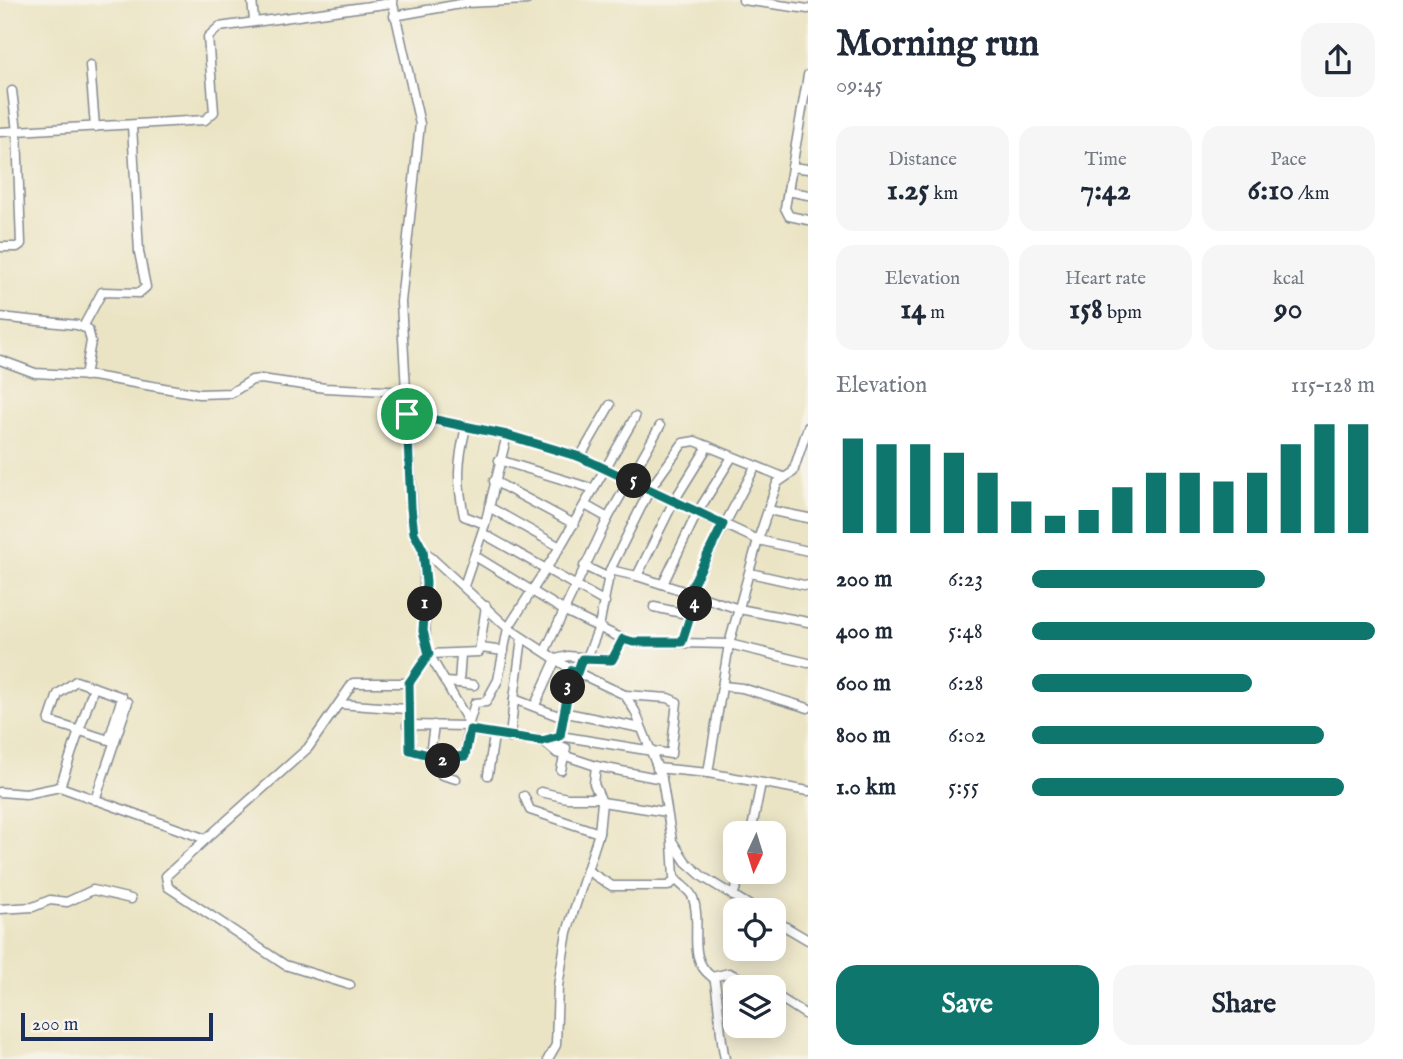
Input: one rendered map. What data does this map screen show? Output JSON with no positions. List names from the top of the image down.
{
  "scale_bar": "200 m",
  "north": "bottom",
  "page": {
    "heading": ["Morning run", "09:45"],
    "stats": [
      ["Distance", "1.25 km"],
      ["Time", "7:42"],
      ["Pace", "6:10 /km"],
      ["Elevation", "14 m"],
      ["Heart rate", "158 bpm"],
      ["kcal", "90"]
    ],
    "chart": ["Elevation", "115–128 m"],
    "pins": [
      "5",
      "1",
      "4",
      "3",
      "2"
    ],
    "list": [
      {
        "name": "200 m",
        "note": "6:23"
      },
      {
        "name": "400 m",
        "note": "5:48"
      },
      {
        "name": "600 m",
        "note": "6:28"
      },
      {
        "name": "800 m",
        "note": "6:02"
      },
      {
        "name": "1.0 km",
        "note": "5:55"
      }
    ],
    "buttons": ["Save", "Share"],
    "scale": "200 m"
  }
}
